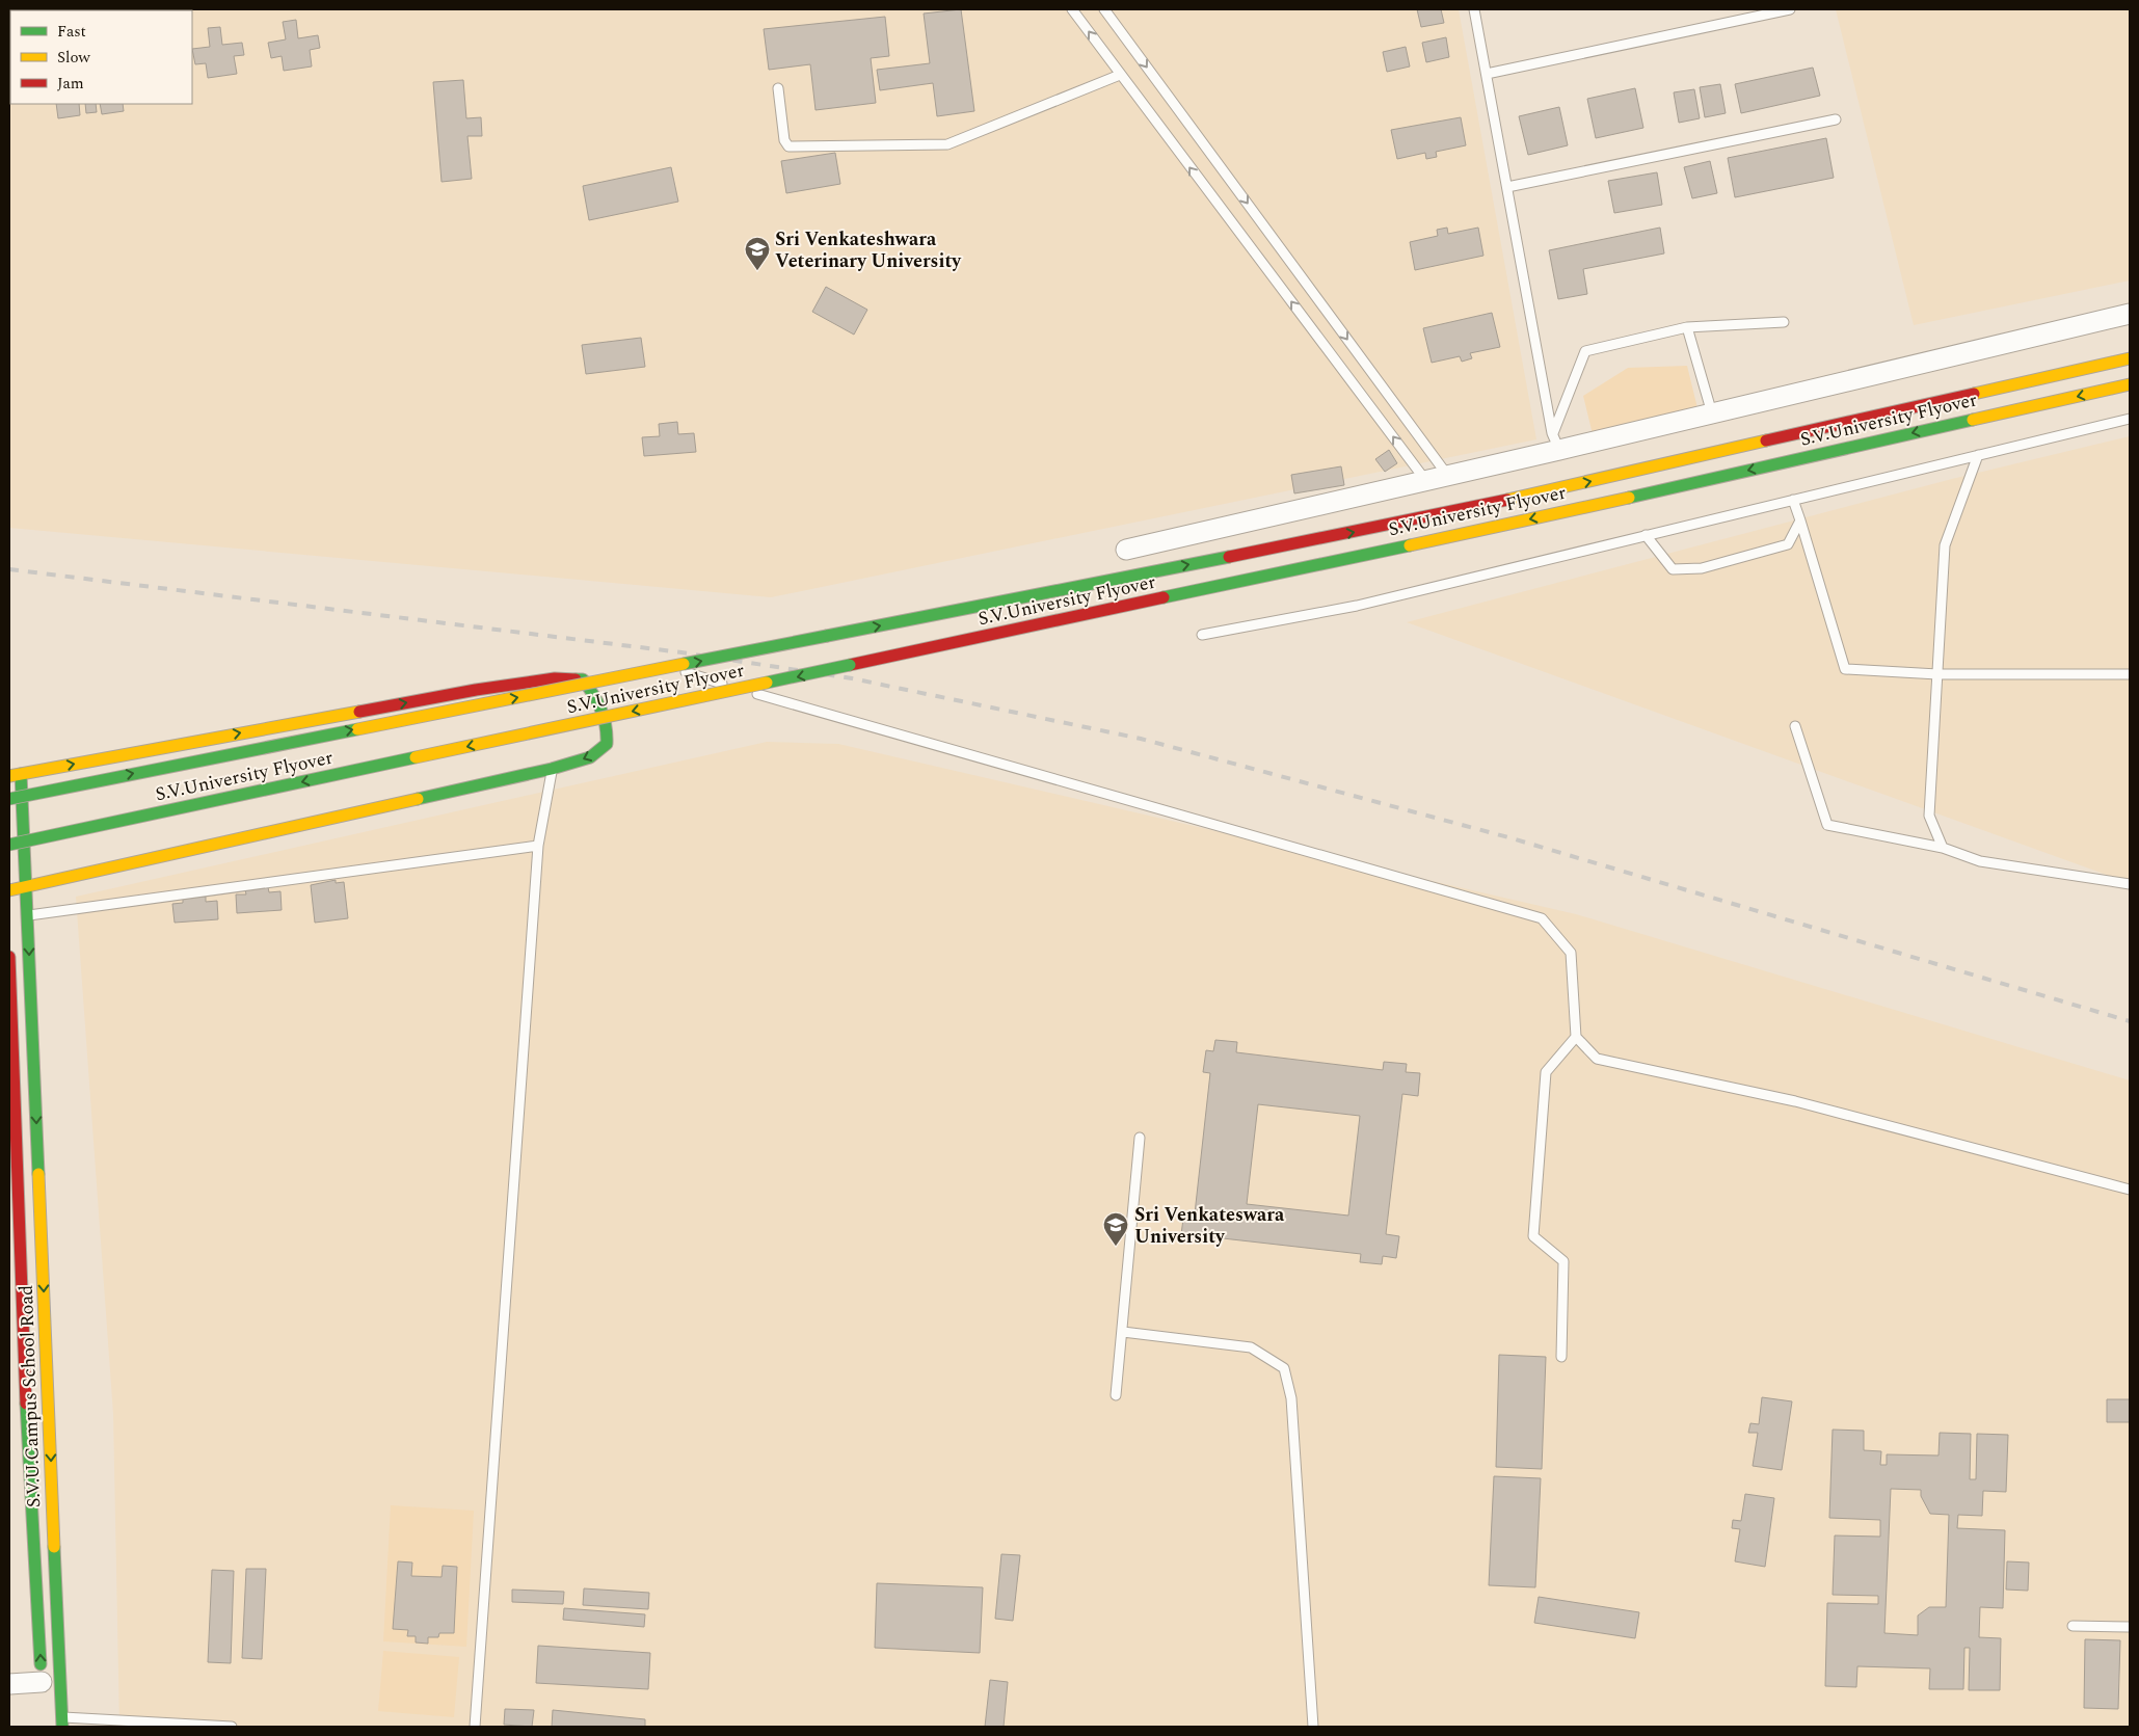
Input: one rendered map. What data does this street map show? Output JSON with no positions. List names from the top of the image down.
{
  "streets": {
    "main road": ["S.V.University Flyover", "S.V.U.Campus School Road"]
  },
  "places": {
    "school or university": ["Sri Venkateshwara Veterinary University", "Sri Venkateswara University"]
  },
  "legend": ["Fast", "Slow", "Jam"]
}
